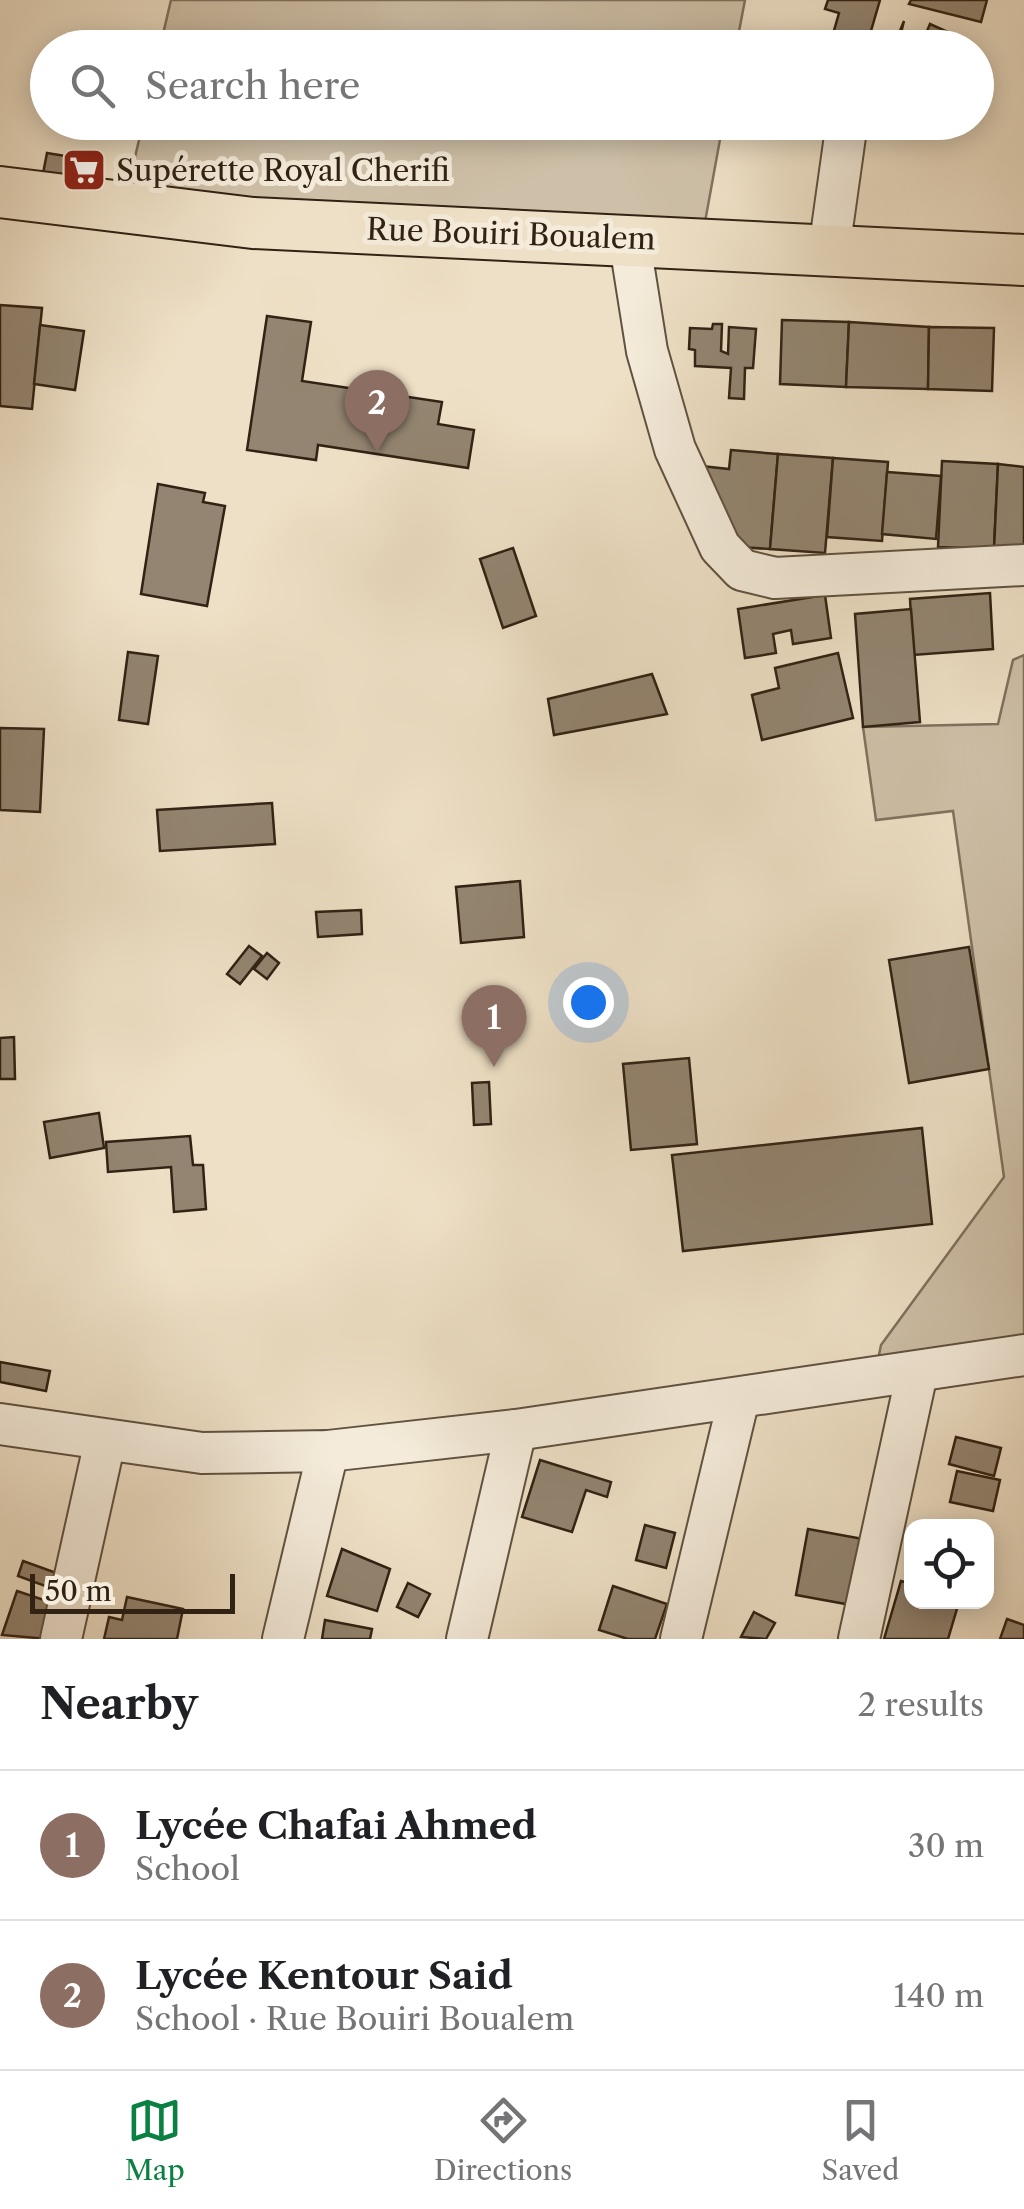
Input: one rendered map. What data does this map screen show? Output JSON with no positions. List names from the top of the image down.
{
  "streets": {
    "main road": ["Rue Bouiri Boualem"]
  },
  "places": {
    "supermarket": ["Supérette Royal Cherifi"]
  },
  "scale_bar": "50 m",
  "page": {
    "search": "Search here",
    "pins": ["2", "1"],
    "scale": "50 m",
    "heading": ["Nearby", "2 results"],
    "list": [
      {
        "mark": "1",
        "name": "Lycée Chafai Ahmed",
        "note": "School",
        "value": "30 m"
      },
      {
        "mark": "2",
        "name": "Lycée Kentour Said",
        "note": "School · Rue Bouiri Boualem",
        "value": "140 m"
      }
    ],
    "nav": ["Map", "Directions", "Saved"]
  }
}
